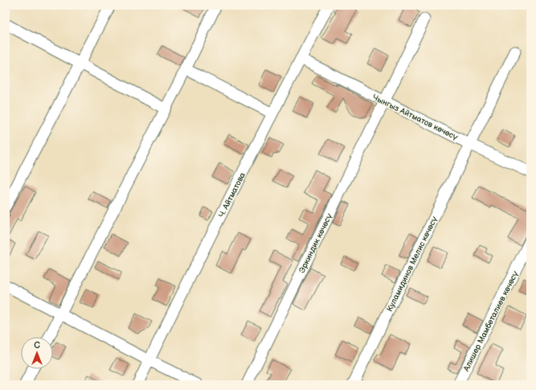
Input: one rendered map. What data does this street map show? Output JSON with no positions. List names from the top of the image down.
{
  "streets": {
    "street": [
      "Чынгыз Айтматов көчөсү",
      "Ч. Айтматова",
      "Эркиндик көчөсү",
      "Куламидинов Мелис көчөсү",
      "Алишер Мамбеталиев көчөсү"
    ]
  },
  "crossings": [
    ["Чынгыз Айтматов көчөсү", "Ч. Айтматова"],
    ["Чынгыз Айтматов көчөсү", "Эркиндик көчөсү"],
    ["Чынгыз Айтматов көчөсү", "Куламидинов Мелис көчөсү"]
  ],
  "north": "top"
}
